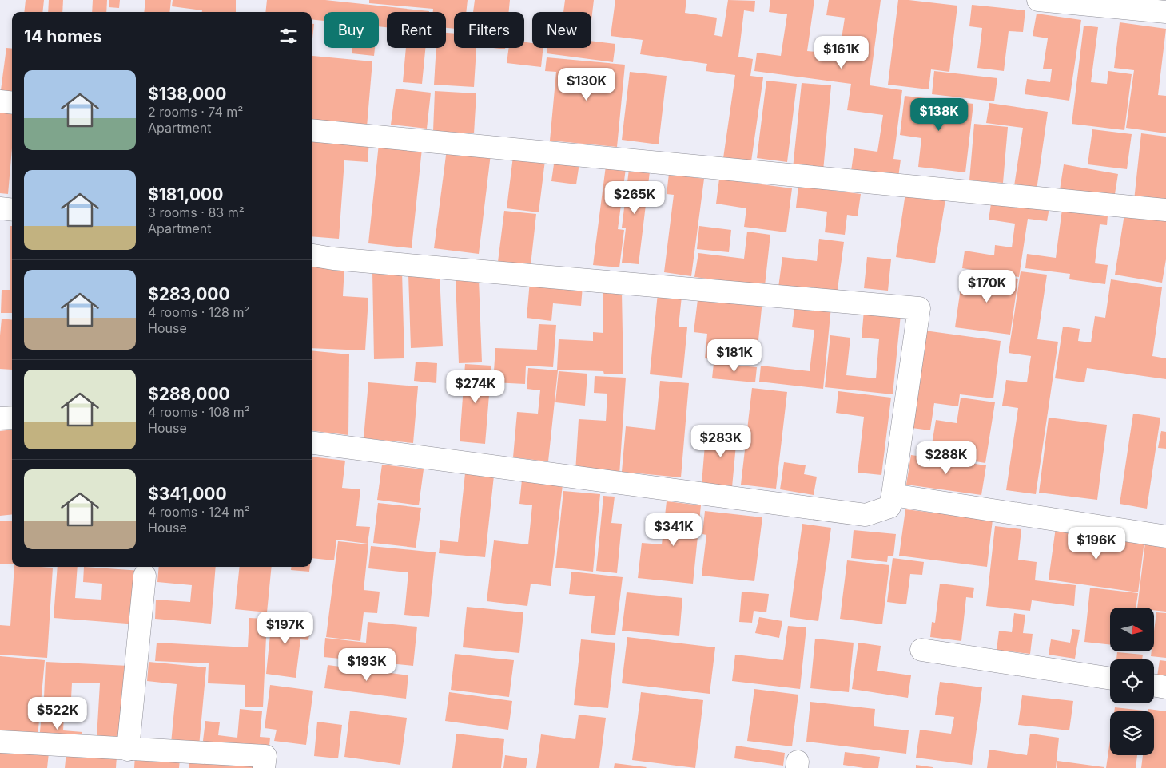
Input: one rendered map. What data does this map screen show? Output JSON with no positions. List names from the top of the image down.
{
  "north": "right",
  "page": {
    "chip": [
      "Buy",
      "Rent",
      "Filters",
      "New"
    ],
    "heading": "14 homes",
    "price": [
      "$161K",
      "$130K",
      "$138K",
      "$265K",
      "$170K",
      "$181K",
      "$274K",
      "$283K",
      "$288K",
      "$341K",
      "$196K",
      "$197K",
      "$193K",
      "$522K"
    ],
    "list": [
      {
        "name": "$138,000",
        "note": "2 rooms · 74 m² · Apartment"
      },
      {
        "name": "$181,000",
        "note": "3 rooms · 83 m² · Apartment"
      },
      {
        "name": "$283,000",
        "note": "4 rooms · 128 m² · House"
      },
      {
        "name": "$288,000",
        "note": "4 rooms · 108 m² · House"
      },
      {
        "name": "$341,000",
        "note": "4 rooms · 124 m² · House"
      }
    ]
  }
}
